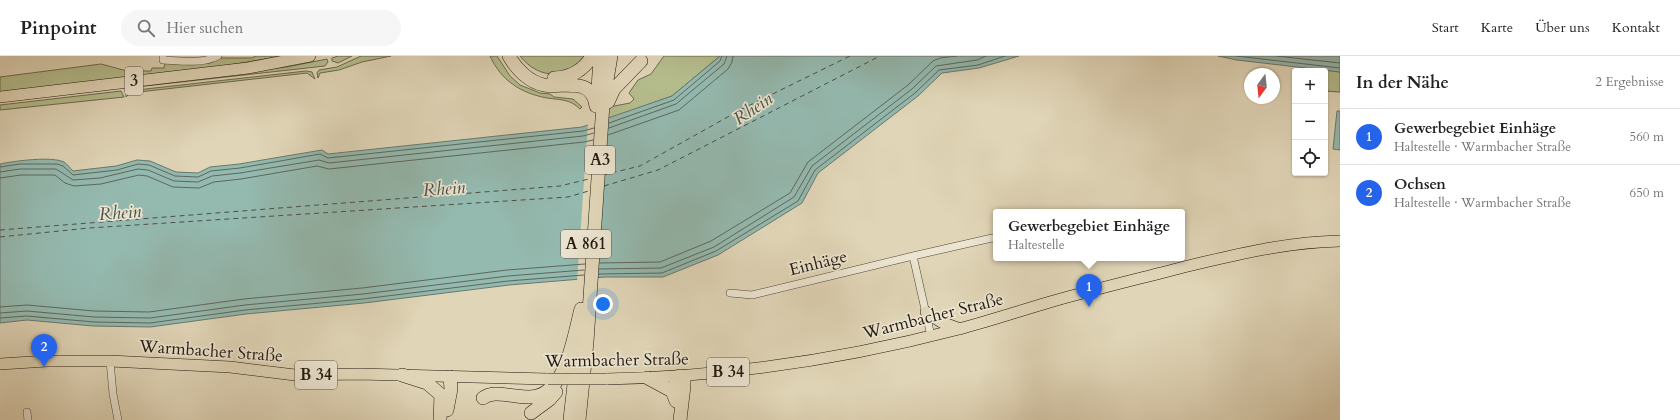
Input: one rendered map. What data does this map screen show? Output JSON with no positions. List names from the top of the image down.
{
  "streets": {
    "highway": ["A3", "A 861"],
    "main road": ["3", "Warmbacher Straße", "B 34"],
    "street": ["Einhäge"]
  },
  "crossings": [
    ["A3", "A 861"]
  ],
  "water": ["Rhein"],
  "north": "bottom",
  "page": {
    "header": "Pinpoint",
    "search": "Hier suchen",
    "nav": [
      "Start",
      "Karte",
      "Über uns",
      "Kontakt"
    ],
    "heading": ["In der Nähe", "2 Ergebnisse"],
    "map_buttons": ["+", "−"],
    "list": [
      {
        "mark": "1",
        "name": "Gewerbegebiet Einhäge",
        "note": "Haltestelle · Warmbacher Straße",
        "value": "560 m"
      },
      {
        "mark": "2",
        "name": "Ochsen",
        "note": "Haltestelle · Warmbacher Straße",
        "value": "650 m"
      }
    ],
    "popup": ["Gewerbegebiet Einhäge", "Haltestelle"],
    "pins": ["1", "2"]
  }
}
